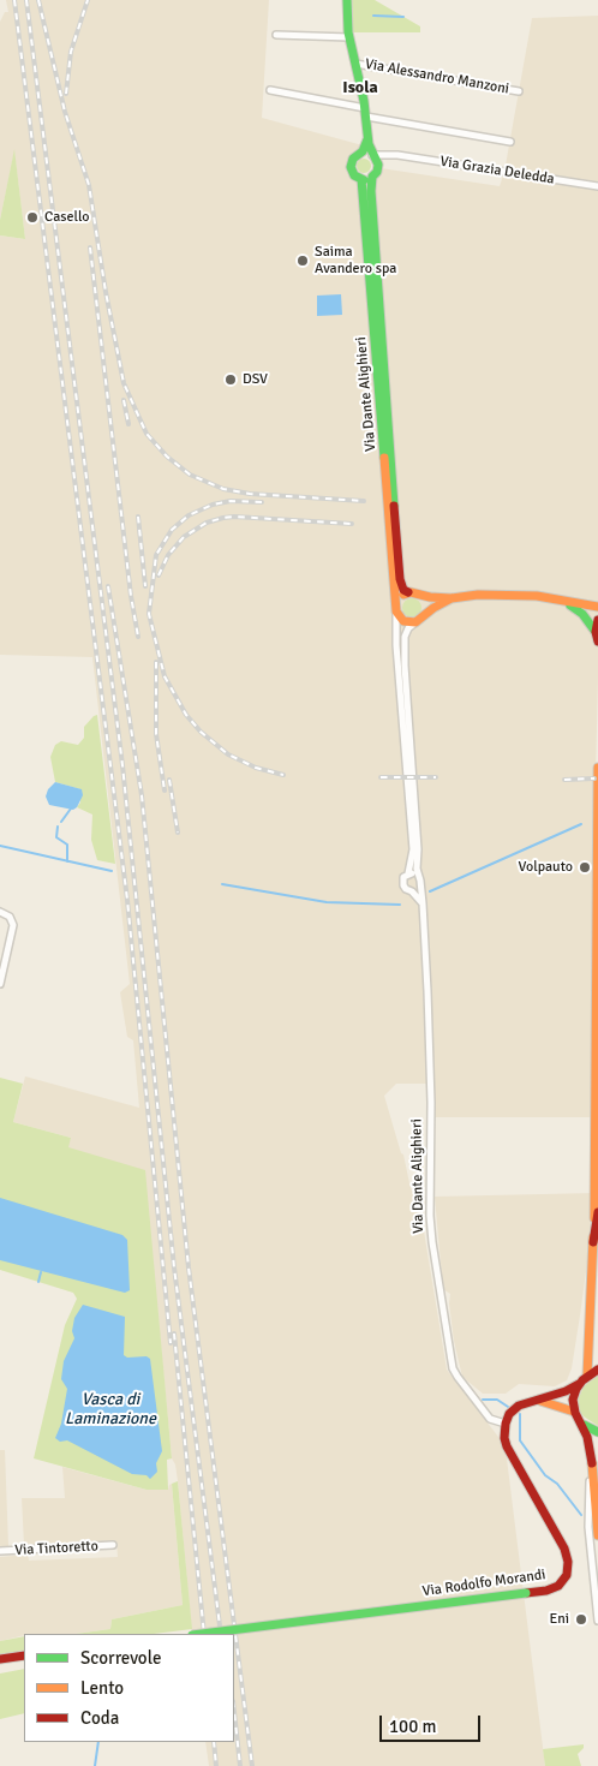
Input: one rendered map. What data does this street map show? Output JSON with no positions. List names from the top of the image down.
{
  "streets": {
    "main road": ["Via Dante Alighieri", "Via Rodolfo Morandi"],
    "street": ["Via Alessandro Manzoni", "Via Grazia Deledda", "Via Tintoretto"]
  },
  "crossings": [
    ["Via Alessandro Manzoni", "Via Dante Alighieri"],
    ["Via Grazia Deledda", "Via Dante Alighieri"],
    ["Via Dante Alighieri", "Via Rodolfo Morandi"]
  ],
  "districts": ["Isola"],
  "water": ["Vasca di Laminazione"],
  "places": [
    "Casello",
    "Saima Avandero spa",
    "DSV",
    "Volpauto",
    "Eni"
  ],
  "legend": ["Scorrevole", "Lento", "Coda"],
  "scale_bar": "100 m"
}
